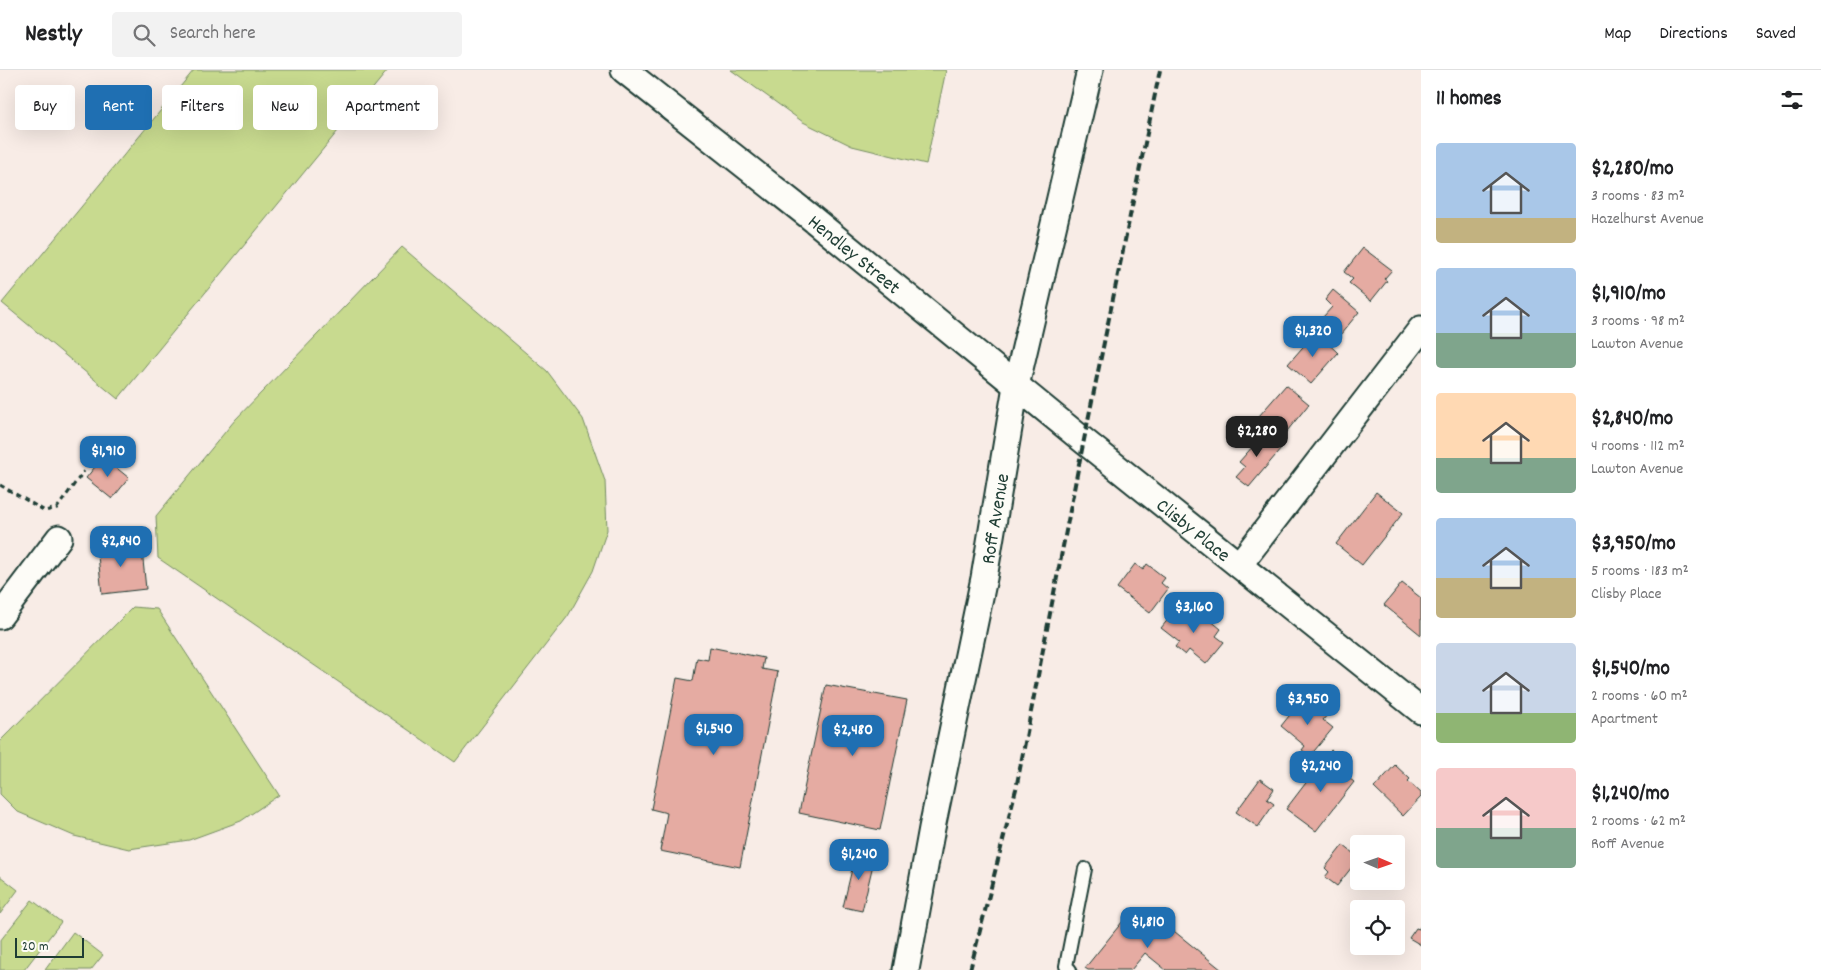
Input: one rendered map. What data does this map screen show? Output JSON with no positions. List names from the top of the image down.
{
  "streets": {
    "street": ["Hendley Street", "Roff Avenue", "Clisby Place"]
  },
  "crossings": [
    ["Hendley Street", "Roff Avenue"],
    ["Hendley Street", "Clisby Place"]
  ],
  "scale_bar": "20 m",
  "north": "right",
  "page": {
    "header": "Nestly",
    "search": "Search here",
    "nav": ["Map", "Directions", "Saved"],
    "heading": "11 homes",
    "chip": [
      "Buy",
      "Rent",
      "Filters",
      "New",
      "Apartment"
    ],
    "list": [
      {
        "name": "$2,280/mo",
        "note": "3 rooms · 83 m² · Hazelhurst Avenue"
      },
      {
        "name": "$1,910/mo",
        "note": "3 rooms · 98 m² · Lawton Avenue"
      },
      {
        "name": "$2,840/mo",
        "note": "4 rooms · 112 m² · Lawton Avenue"
      },
      {
        "name": "$3,950/mo",
        "note": "5 rooms · 183 m² · Clisby Place"
      },
      {
        "name": "$1,540/mo",
        "note": "2 rooms · 60 m² · Apartment"
      },
      {
        "name": "$1,240/mo",
        "note": "2 rooms · 62 m² · Roff Avenue"
      }
    ],
    "price": [
      "$1,320",
      "$2,280",
      "$1,910",
      "$2,840",
      "$3,160",
      "$3,950",
      "$1,540",
      "$2,480",
      "$2,240",
      "$1,240",
      "$1,810"
    ],
    "scale": "20 m"
  }
}
